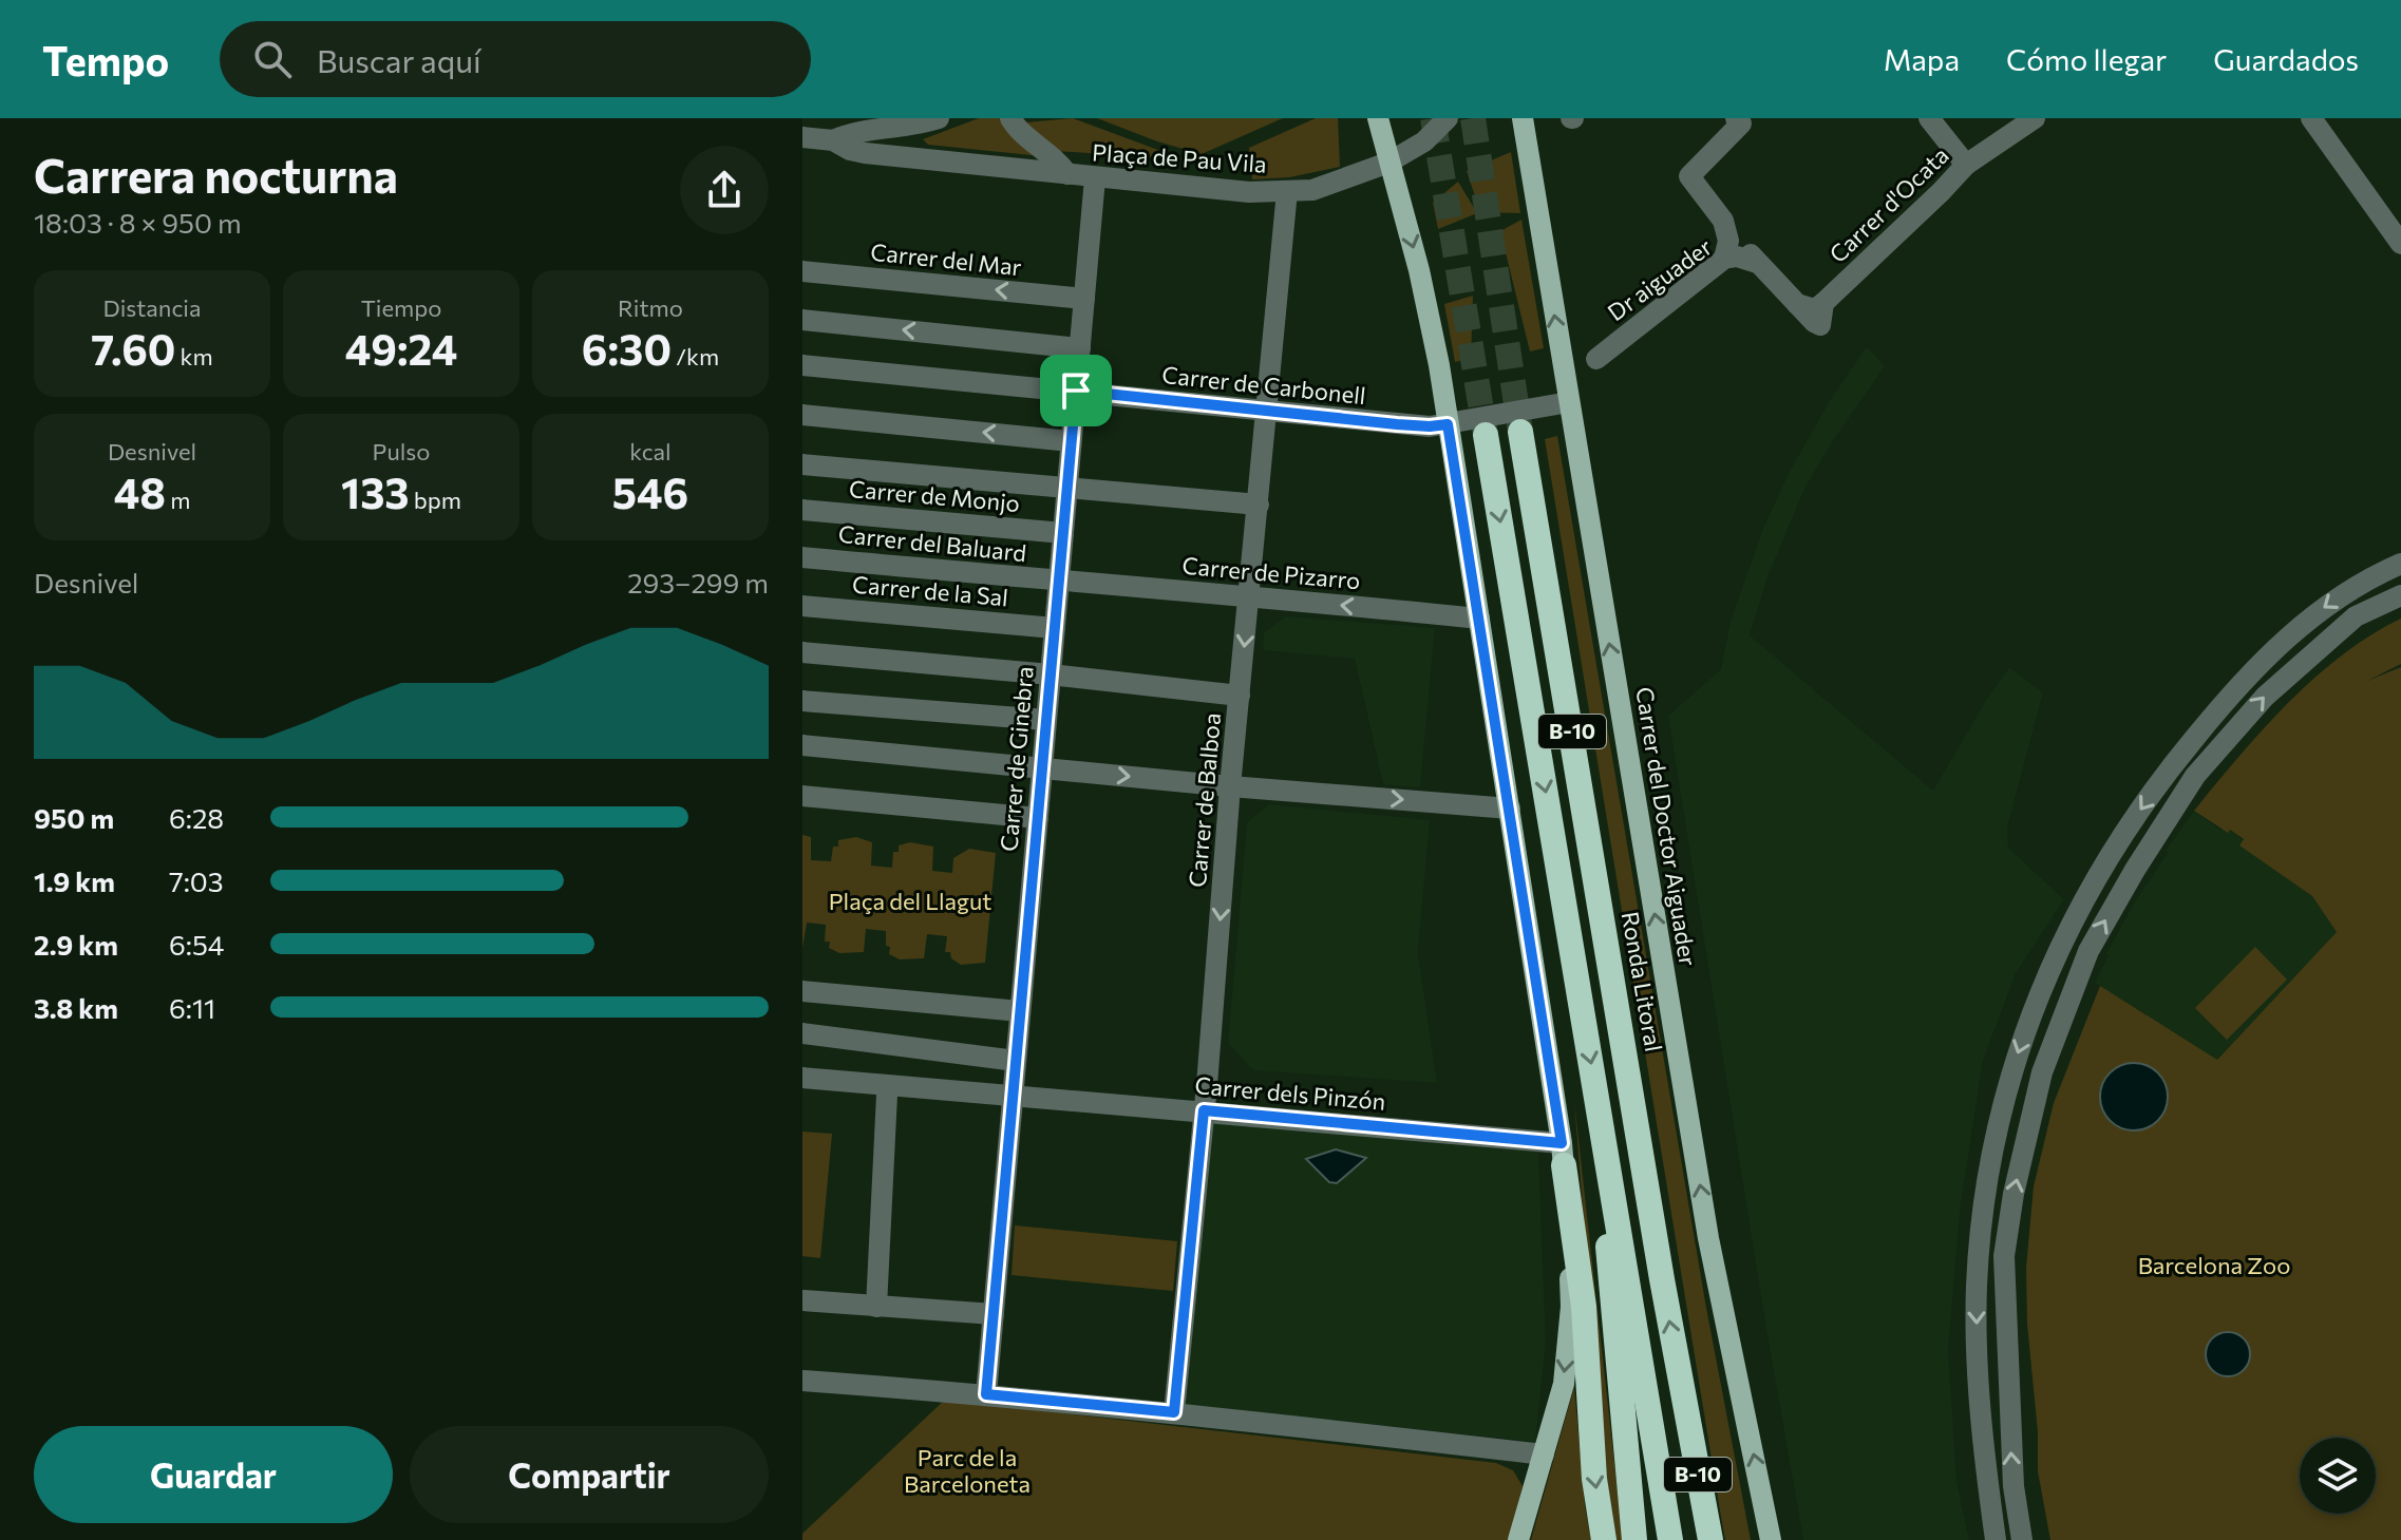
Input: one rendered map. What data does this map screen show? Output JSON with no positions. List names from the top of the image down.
{
  "streets": {
    "highway": ["B-10", "Ronda Litoral"],
    "main road": ["Carrer del Doctor Aiguader"],
    "street": [
      "Plaça de Pau Vila",
      "Carrer d'Ocata",
      "Carrer del Mar",
      "Dr aiguader",
      "Carrer de Carbonell",
      "Carrer de Monjo",
      "Carrer del Baluard",
      "Carrer de Pizarro",
      "Carrer de la Sal",
      "Carrer de Ginebra",
      "Carrer de Balboa",
      "Carrer dels Pinzón"
    ]
  },
  "crossings": [
    ["Plaça de Pau Vila", "Carrer de Ginebra"],
    ["Plaça de Pau Vila", "Carrer de Balboa"],
    ["Carrer d'Ocata", "Dr aiguader"],
    ["Carrer del Mar", "Carrer de Ginebra"],
    ["Carrer de Carbonell", "Carrer de Ginebra"],
    ["Carrer de Carbonell", "Carrer de Balboa"],
    ["Carrer de Carbonell", "Carrer del Doctor Aiguader"],
    ["Carrer de Monjo", "Carrer de Ginebra"],
    ["Carrer del Baluard", "Carrer de Pizarro"],
    ["Carrer del Baluard", "Carrer de Ginebra"],
    ["Carrer de Pizarro", "Carrer de Ginebra"],
    ["Carrer de Pizarro", "Carrer de Balboa"],
    ["Carrer de la Sal", "Carrer de Ginebra"],
    ["Carrer de Ginebra", "Carrer dels Pinzón"],
    ["Carrer de Balboa", "Carrer dels Pinzón"]
  ],
  "parks": ["Plaça del Llagut", "Barcelona Zoo", "Parc de la Barceloneta"],
  "page": {
    "header": "Tempo",
    "search": "Buscar aquí",
    "nav": ["Mapa", "Cómo llegar", "Guardados"],
    "heading": ["Carrera nocturna", "18:03 · 8 × 950 m"],
    "stats": [
      ["Distancia", "7.60 km"],
      ["Tiempo", "49:24"],
      ["Ritmo", "6:30 /km"],
      ["Desnivel", "48 m"],
      ["Pulso", "133 bpm"],
      ["kcal", "546"]
    ],
    "chart": ["Desnivel", "293–299 m"],
    "list": [
      {
        "name": "950 m",
        "note": "6:28"
      },
      {
        "name": "1.9 km",
        "note": "7:03"
      },
      {
        "name": "2.9 km",
        "note": "6:54"
      },
      {
        "name": "3.8 km",
        "note": "6:11"
      }
    ],
    "buttons": ["Guardar", "Compartir"]
  }
}
